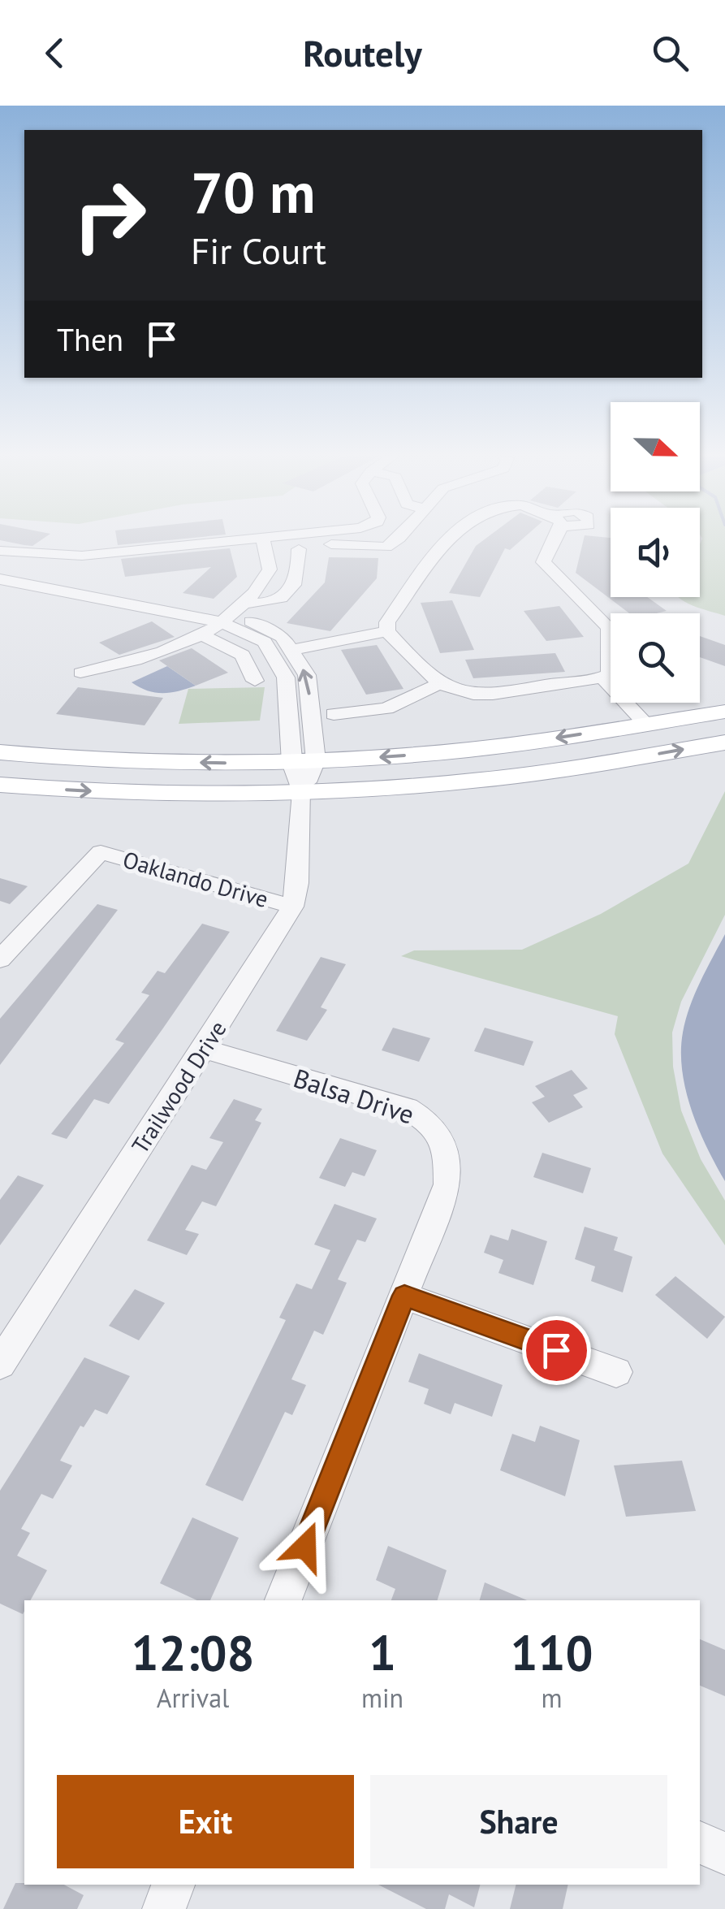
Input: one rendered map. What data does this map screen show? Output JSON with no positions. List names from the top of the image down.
{
  "streets": {
    "street": ["Oaklando Drive", "Trailwood Drive", "Balsa Drive"]
  },
  "crossings": [
    ["Oaklando Drive", "Trailwood Drive"],
    ["Trailwood Drive", "Balsa Drive"]
  ],
  "north": "right",
  "page": {
    "header": "Routely",
    "turn": ["70 m", "Fir Court"],
    "then": "Then",
    "eta": [
      "12:08",
      "Arrival",
      "1",
      "min",
      "110",
      "m"
    ],
    "buttons": ["Exit", "Share"]
  }
}
